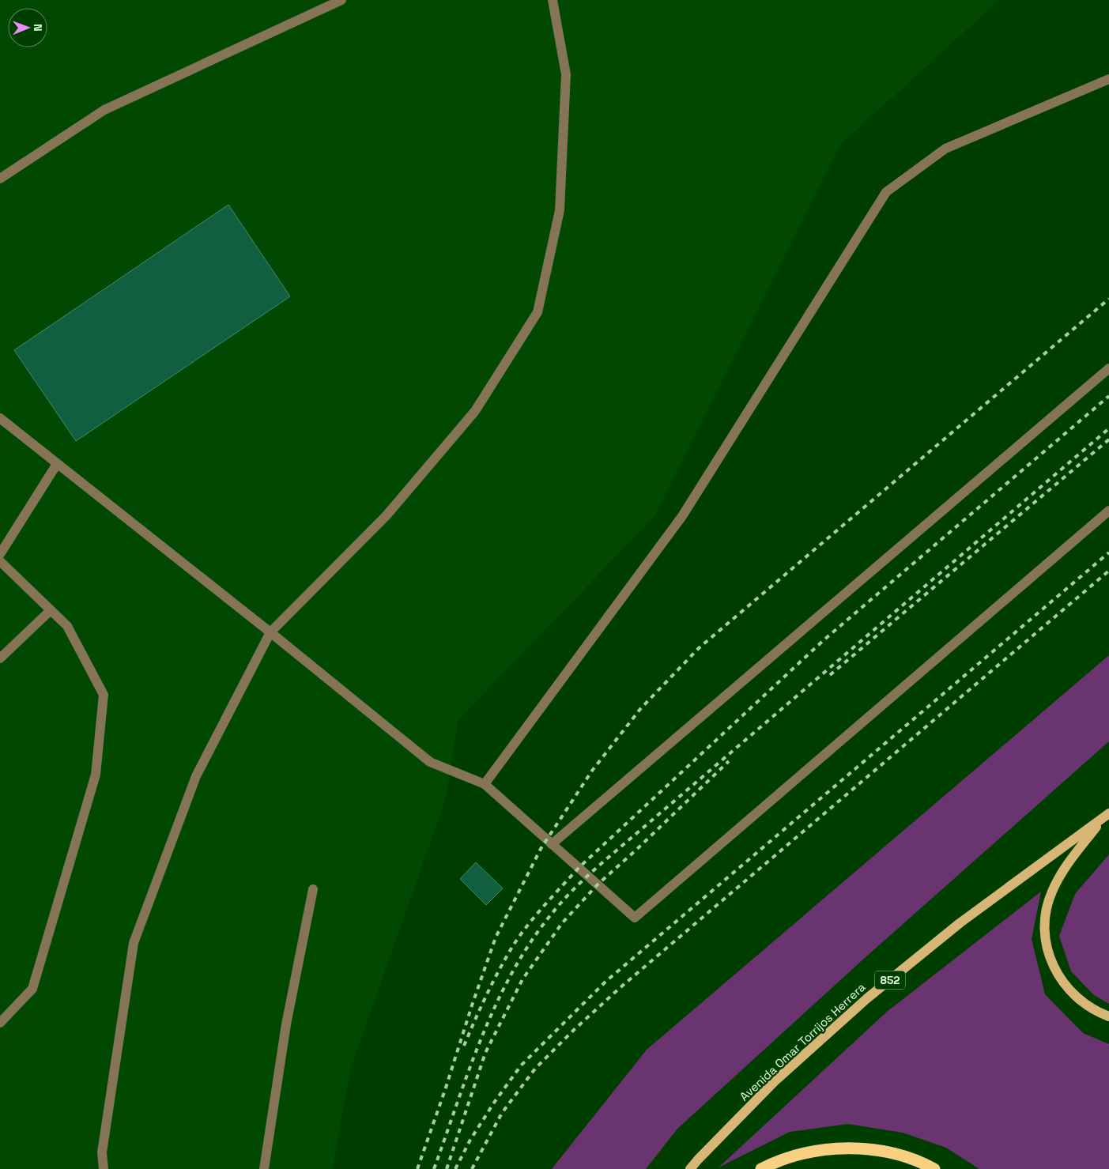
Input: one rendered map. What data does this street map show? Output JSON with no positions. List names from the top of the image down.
{
  "streets": {
    "main road": ["852", "Avenida Omar Torrijos Herrera"]
  },
  "north": "right"
}
